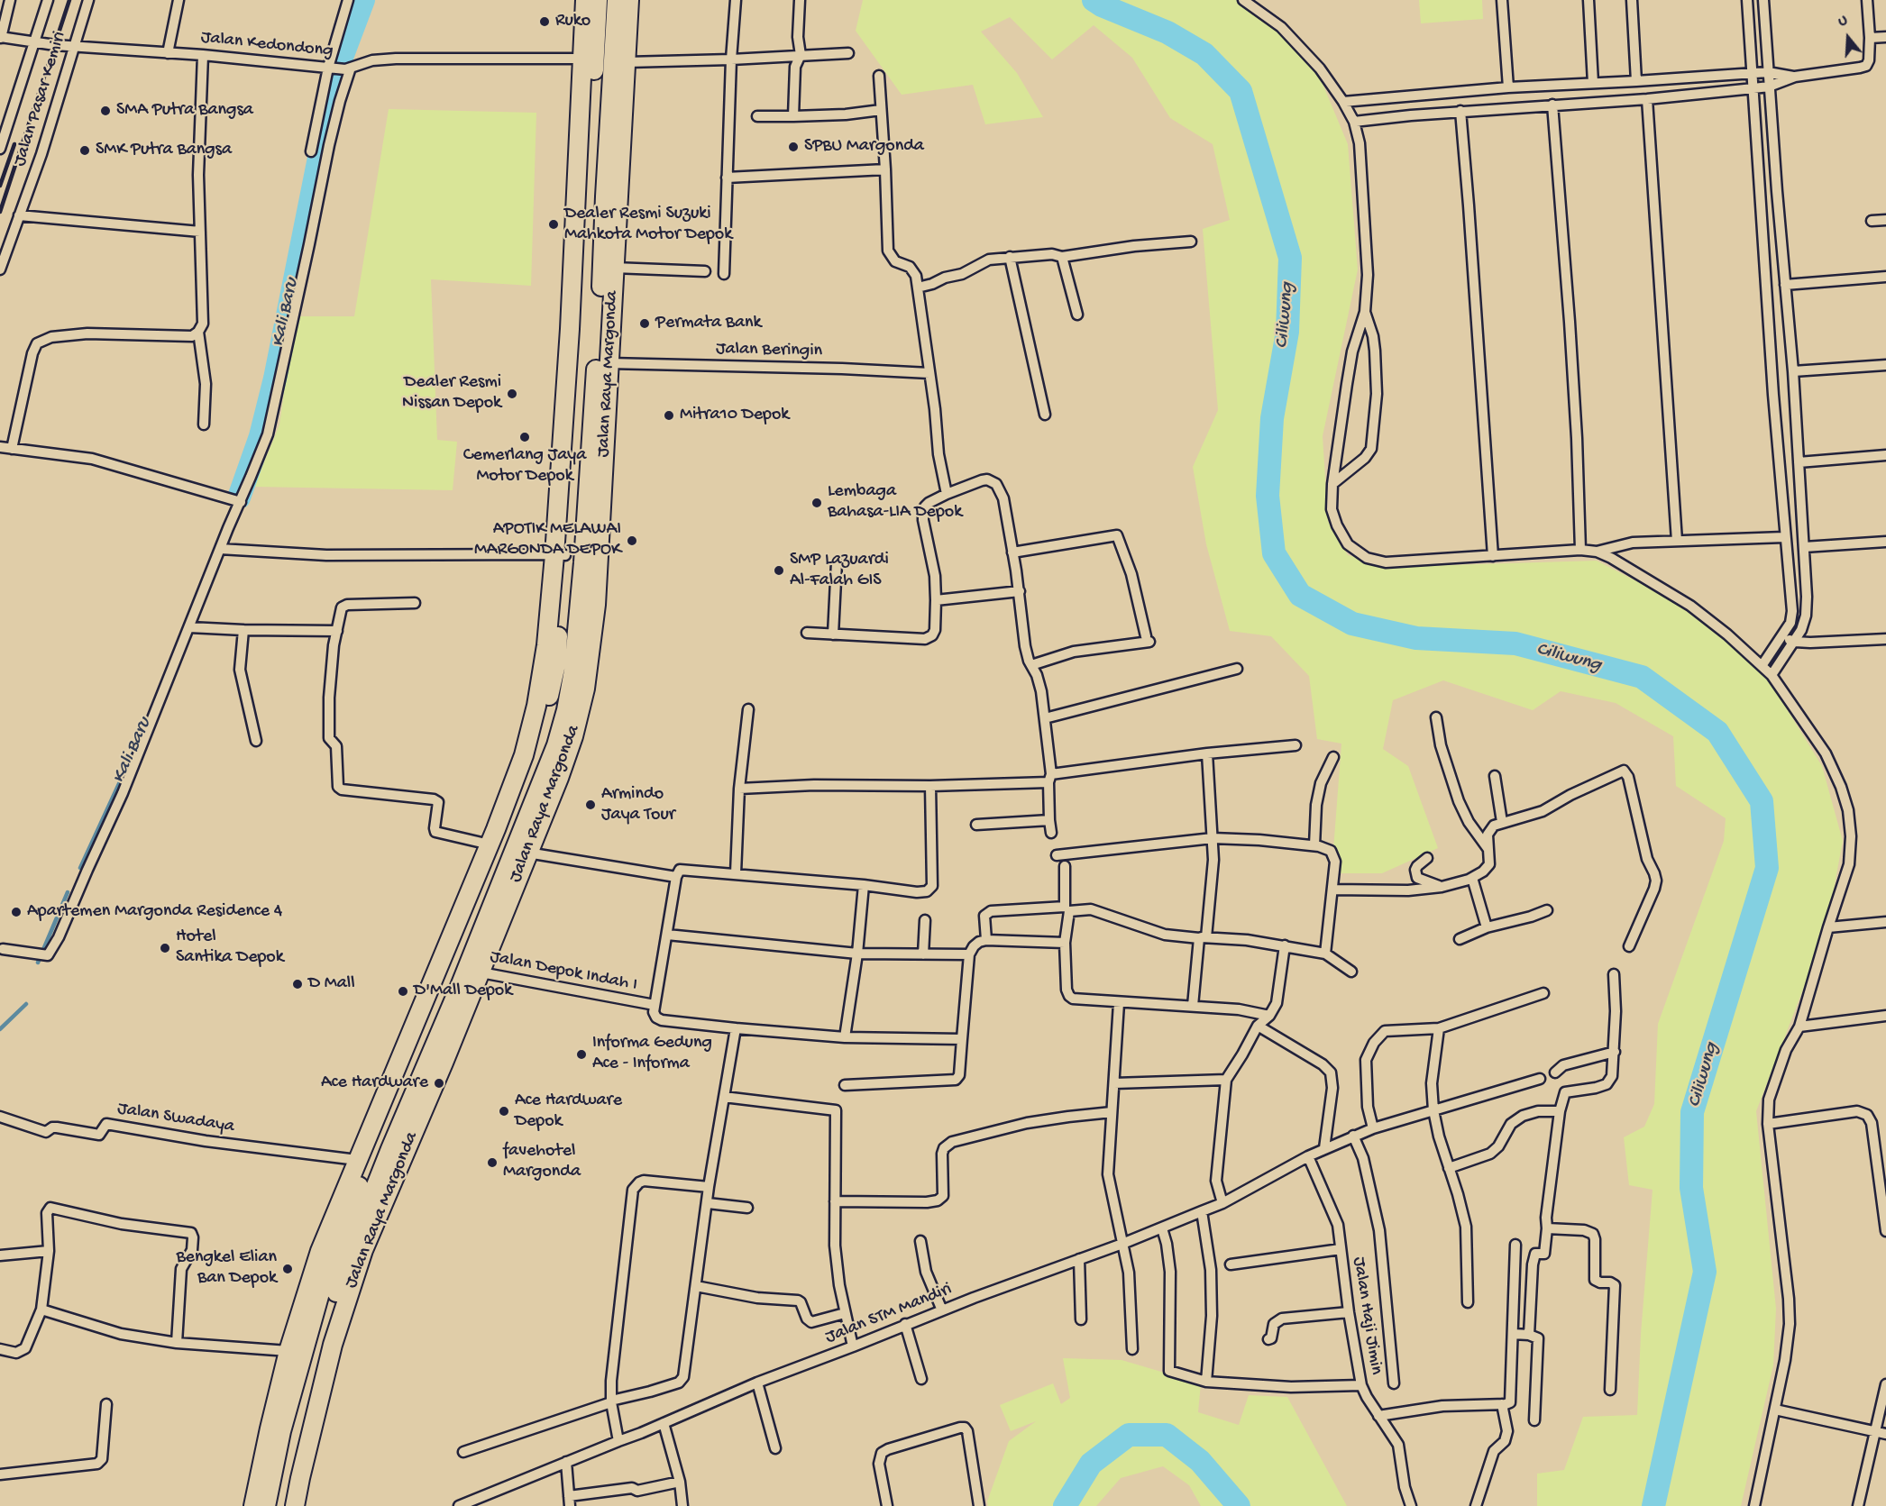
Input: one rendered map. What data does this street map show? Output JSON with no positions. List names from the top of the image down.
{
  "streets": {
    "highway": ["Jalan Raya Margonda"],
    "street": [
      "Jalan Kedondong",
      "Jalan Pasar Kemiri",
      "Jalan Beringin",
      "Jalan Depok Indah I",
      "Jalan Swadaya",
      "Jalan STM Mandiri",
      "Jalan Haji Jimin"
    ]
  },
  "crossings": [
    ["Jalan Kedondong", "Jalan Pasar Kemiri"],
    ["Jalan Kedondong", "Jalan Raya Margonda"],
    ["Jalan Beringin", "Jalan Raya Margonda"],
    ["Jalan Raya Margonda", "Jalan Depok Indah I"],
    ["Jalan Raya Margonda", "Jalan Swadaya"],
    ["Jalan STM Mandiri", "Jalan Haji Jimin"]
  ],
  "water": ["Kali Baru", "Ciliwung"],
  "places": [
    "Ruko",
    "SMA Putra Bangsa",
    "SPBU Margonda",
    "SMK Putra Bangsa",
    "Dealer Resmi Suzuki Mahkota Motor Depok",
    "Permata Bank",
    "Dealer Resmi Nissan Depok",
    "Mitra10 Depok",
    "Cemerlang Jaya Motor Depok",
    "Lembaga Bahasa-LIA Depok",
    "APOTIK MELAWAI MARGONDA DEPOK",
    "SMP Lazuardi Al-Falah GIS",
    "Armindo Jaya Tour",
    "Apartemen Margonda Residence 4",
    "Hotel Santika Depok",
    "D Mall",
    "D'Mall Depok",
    "Informa Gedung Ace - Informa",
    "Ace Hardware",
    "Ace Hardware Depok",
    "favehotel Margonda",
    "Bengkel Elian Ban Depok"
  ],
  "north": "top"
}
